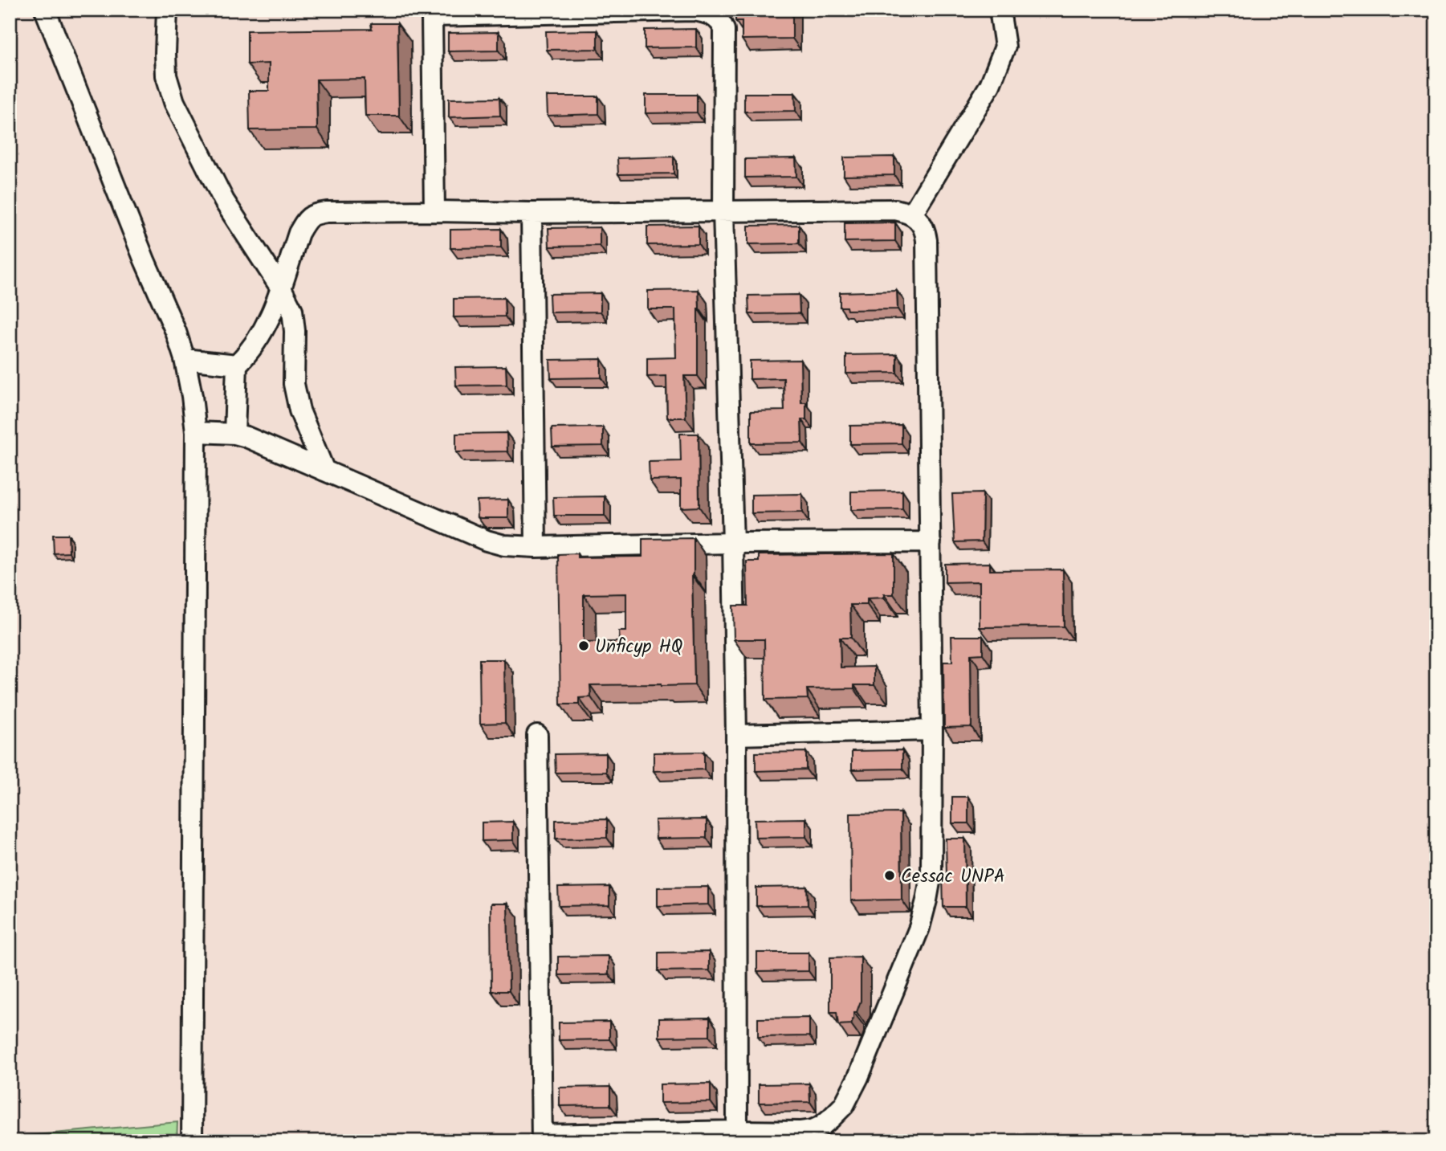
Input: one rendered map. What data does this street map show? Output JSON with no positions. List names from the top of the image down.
{
  "places": ["Unficyp HQ", "Cessac UNPA"]
}
